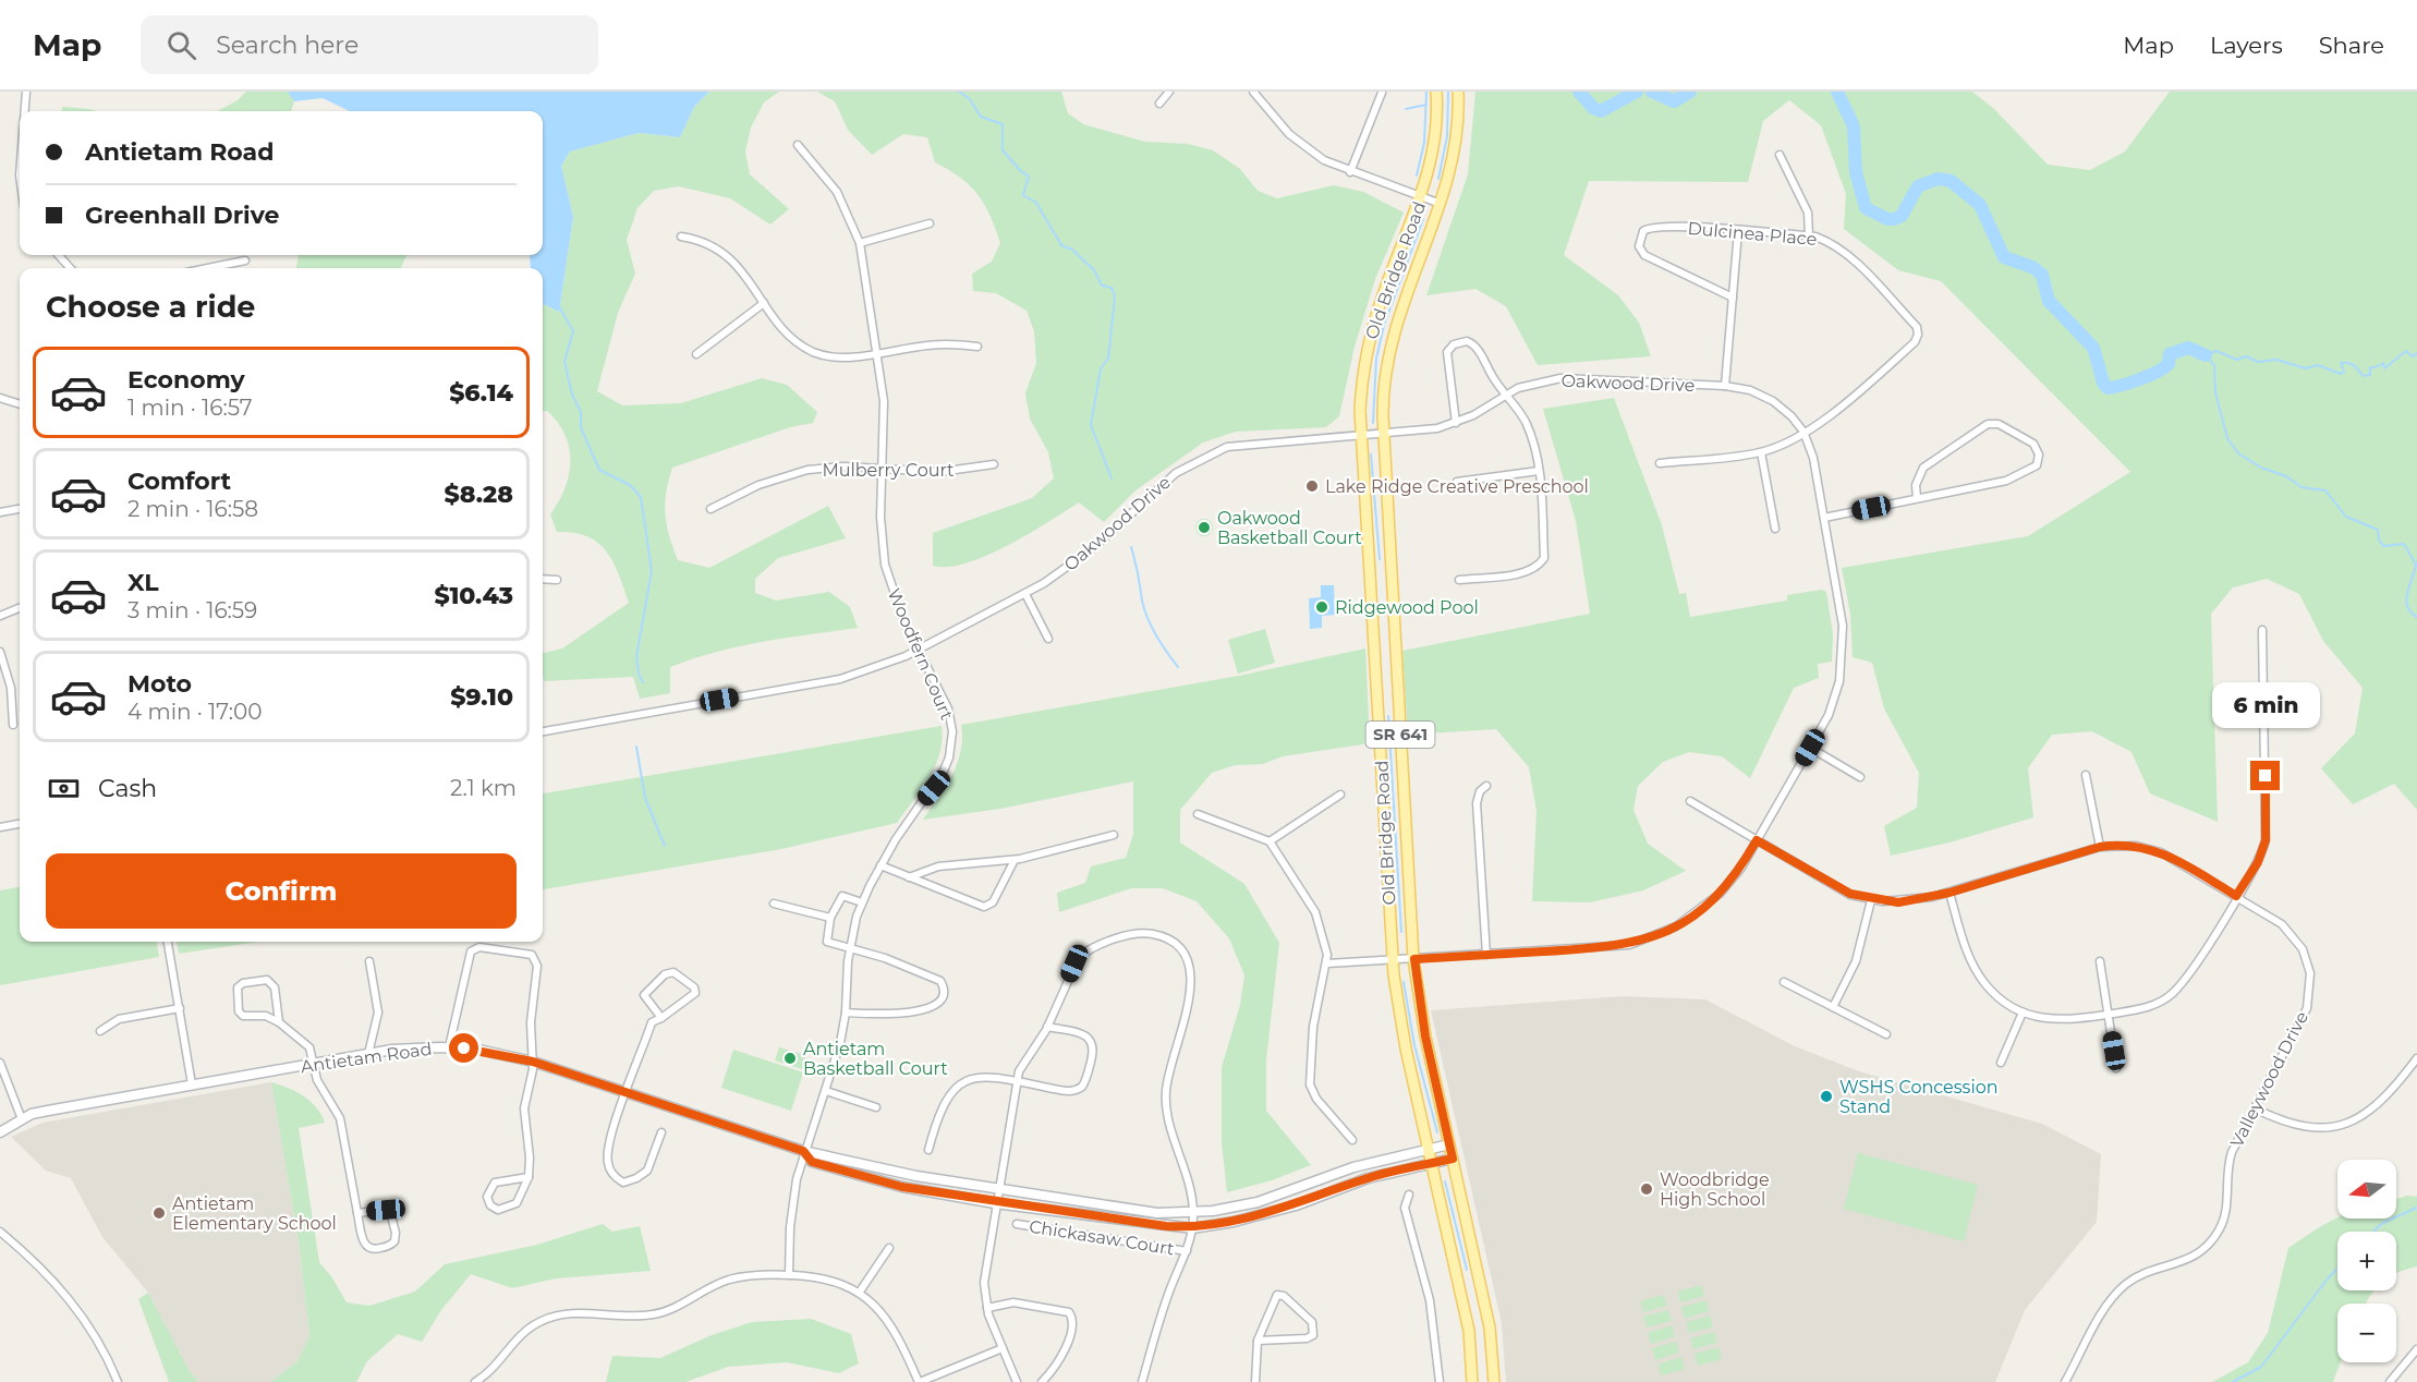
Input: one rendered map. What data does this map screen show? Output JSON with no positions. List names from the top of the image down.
{
  "streets": {
    "main road": ["Old Bridge Road", "SR 641"],
    "street": [
      "Dulcinea Place",
      "Oakwood Drive",
      "Mulberry Court",
      "Woodfern Court",
      "Antietam Road",
      "Valleywood Drive",
      "Chickasaw Court"
    ]
  },
  "crossings": [
    ["Dulcinea Place", "Oakwood Drive"],
    ["Old Bridge Road", "Oakwood Drive"],
    ["Old Bridge Road", "Antietam Road"],
    ["Oakwood Drive", "Woodfern Court"],
    ["Oakwood Drive", "Valleywood Drive"],
    ["Mulberry Court", "Woodfern Court"],
    ["Woodfern Court", "Antietam Road"]
  ],
  "places": [
    "Lake Ridge Creative Preschool",
    "Oakwood Basketball Court",
    "Ridgewood Pool",
    "Antietam Basketball Court",
    "WSHS Concession Stand",
    "Woodbridge High School",
    "Antietam Elementary School"
  ],
  "north": "left",
  "page": {
    "header": "Map",
    "search": "Search here",
    "nav": ["Map", "Layers", "Share"],
    "banner": ["Antietam Road", "Greenhall Drive"],
    "heading": "Choose a ride",
    "list": [
      {
        "name": "Economy",
        "note": "1 min · 16:57",
        "value": "$6.14"
      },
      {
        "name": "Comfort",
        "note": "2 min · 16:58",
        "value": "$8.28"
      },
      {
        "name": "XL",
        "note": "3 min · 16:59",
        "value": "$10.43"
      },
      {
        "name": "Moto",
        "note": "4 min · 17:00",
        "value": "$9.10"
      }
    ],
    "bubble": "6 min",
    "pay": ["Cash", "2.1 km"],
    "buttons": "Confirm",
    "map_buttons": ["+", "−"]
  }
}
